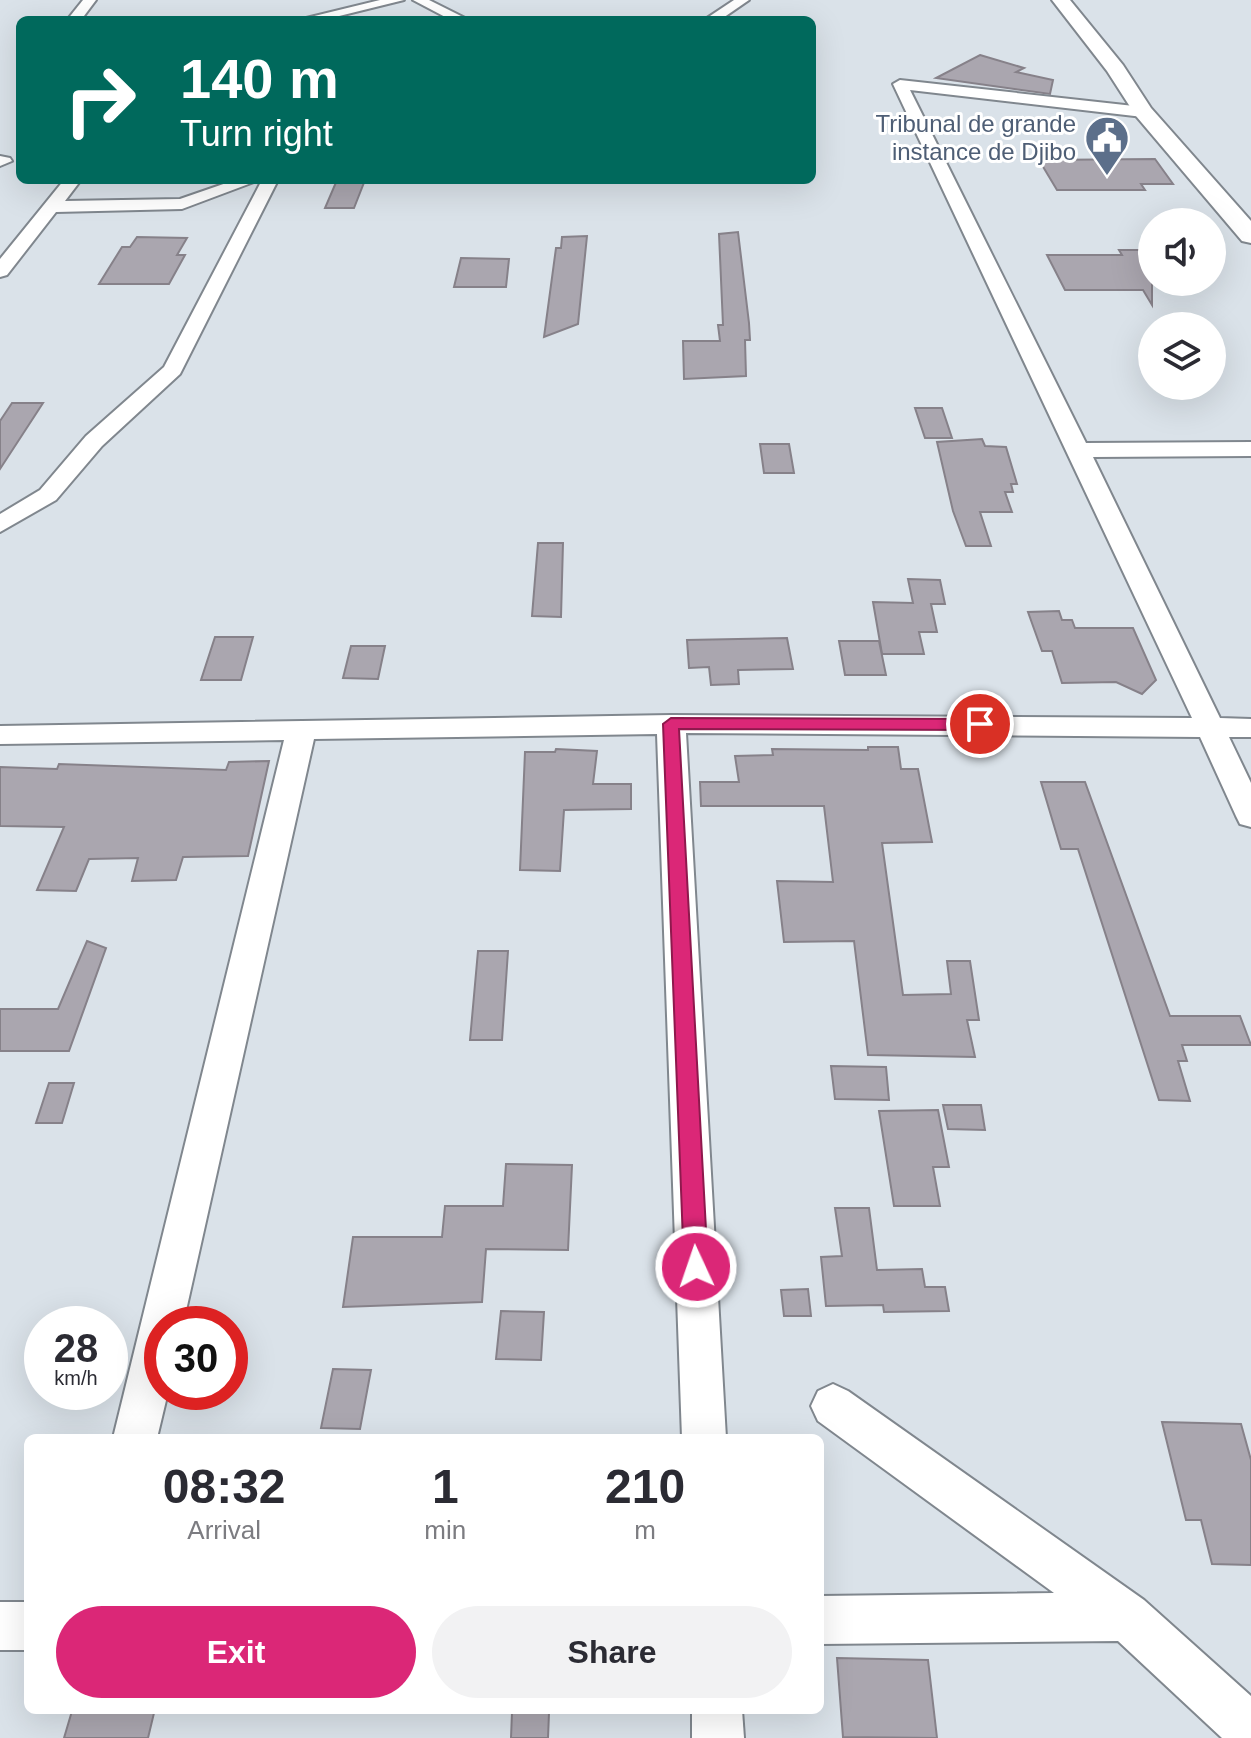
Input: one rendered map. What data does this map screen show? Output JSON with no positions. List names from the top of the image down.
{
  "places": {
    "public building": ["Tribunal de grande instance de Djibo"]
  },
  "page": {
    "turn": ["140 m", "Turn right"],
    "speed": "28 km/h",
    "limit": "30",
    "eta": [
      "08:32",
      "Arrival",
      "1",
      "min",
      "210",
      "m"
    ],
    "buttons": ["Exit", "Share"]
  }
}
